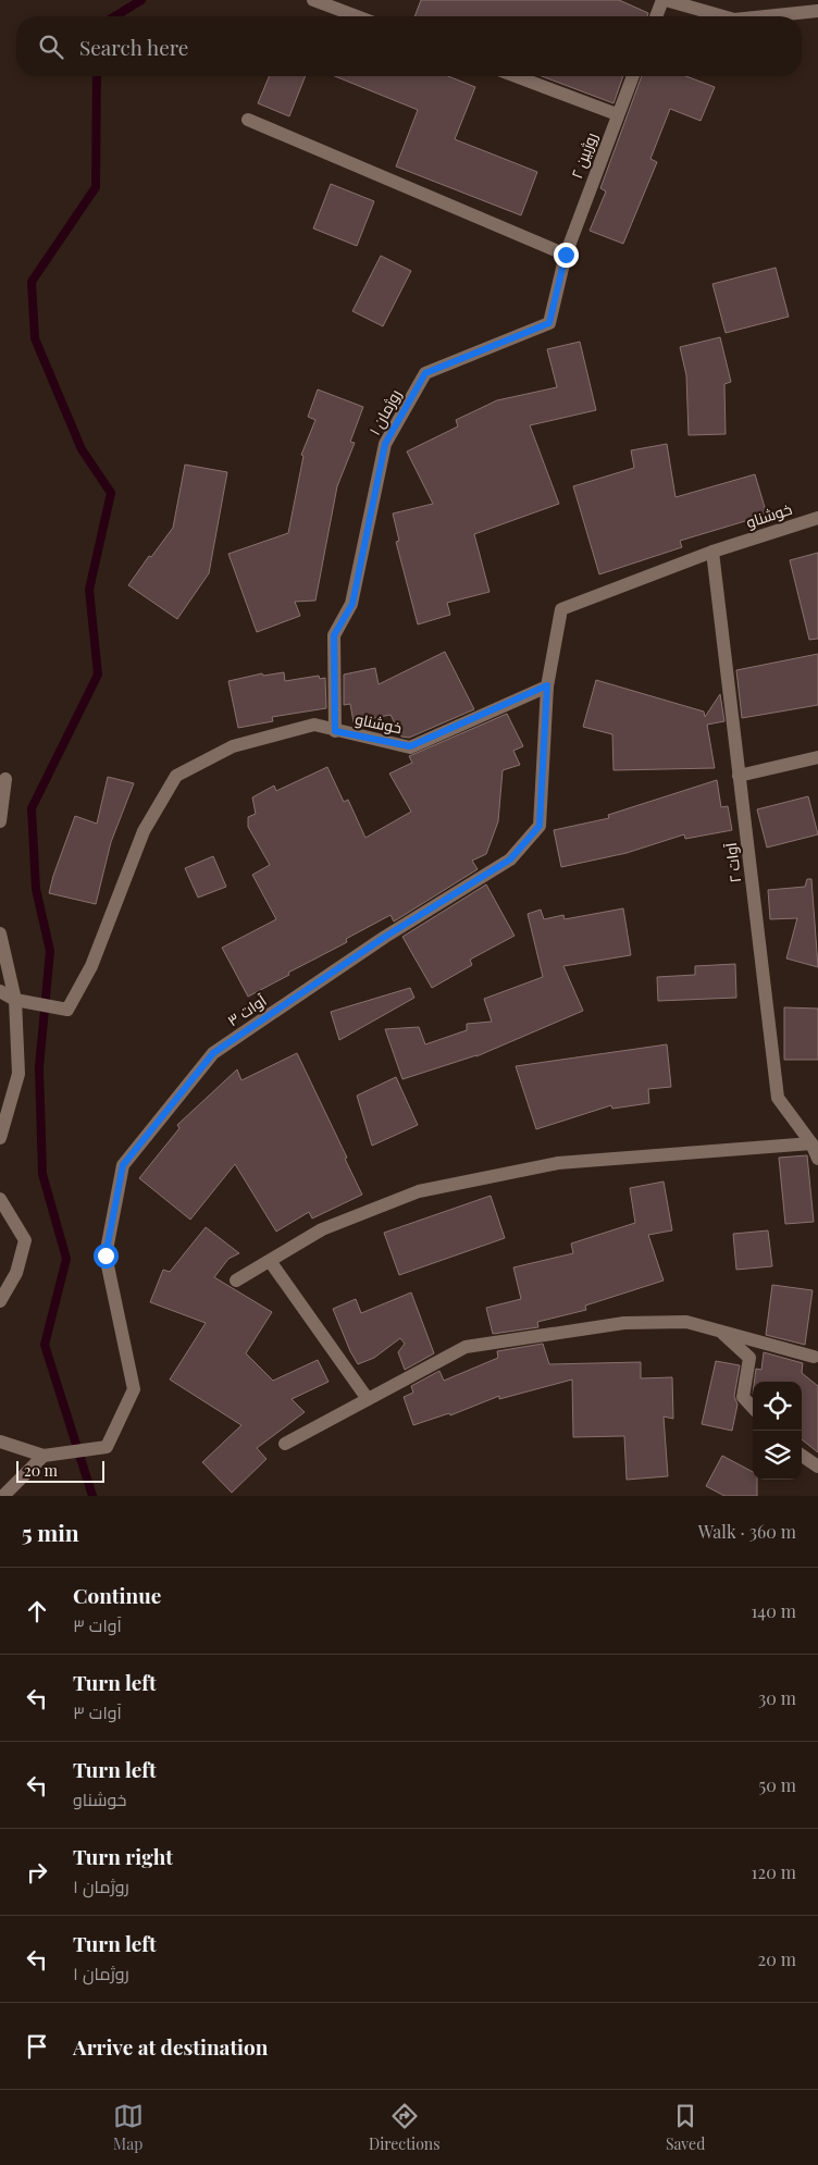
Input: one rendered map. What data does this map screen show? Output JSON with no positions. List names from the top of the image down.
{
  "streets": {
    "street": [
      "روژبین ۲",
      "روژمان ۱",
      "خوشناو",
      "آوات ۲",
      "آوات ۳"
    ]
  },
  "crossings": [
    ["روژبین ۲", "روژمان ۱"],
    ["روژمان ۱", "خوشناو"],
    ["خوشناو", "آوات ۲"],
    ["خوشناو", "آوات ۳"]
  ],
  "scale_bar": "20 m",
  "page": {
    "search": "Search here",
    "scale": "20 m",
    "heading": ["5 min", "Walk · 360 m"],
    "list": [
      ["Continue", "آوات ۳", "140 m"],
      ["Turn left", "آوات ۳", "30 m"],
      ["Turn left", "خوشناو", "50 m"],
      ["Turn right", "روژمان ۱", "120 m"],
      ["Turn left", "روژمان ۱", "20 m"],
      "Arrive at destination"
    ],
    "nav": ["Map", "Directions", "Saved"]
  }
}
